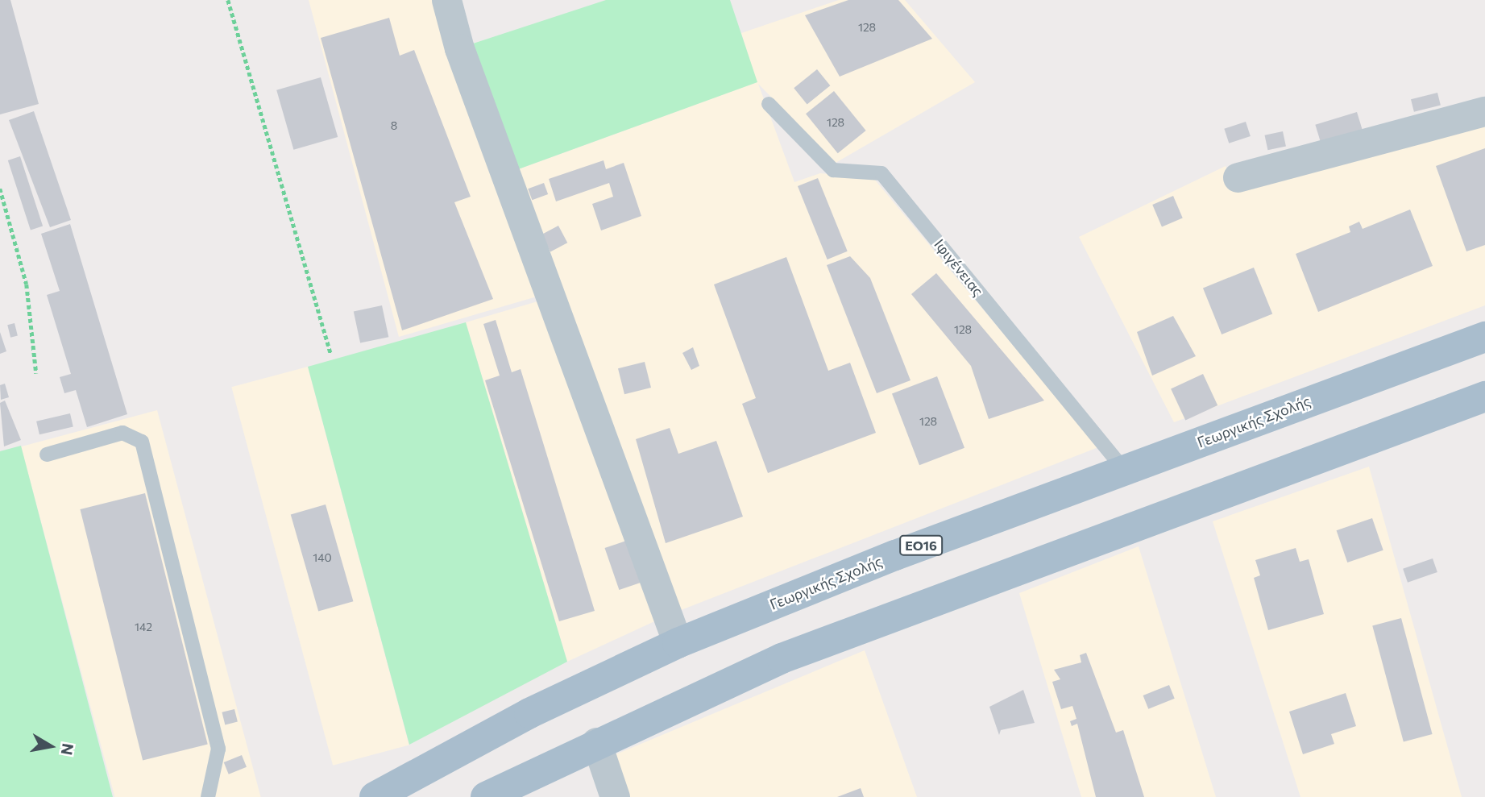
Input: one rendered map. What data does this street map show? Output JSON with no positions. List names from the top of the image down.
{
  "streets": {
    "main road": ["Γεωργικής Σχολής", "ΕΟ16"],
    "lane": ["Ιφιγένειας"]
  },
  "crossings": [
    ["Ιφιγένειας", "Γεωργικής Σχολής"]
  ],
  "house_numbers": [
    "128",
    "128",
    "8",
    "128",
    "128",
    "140",
    "142"
  ],
  "north": "right"
}
